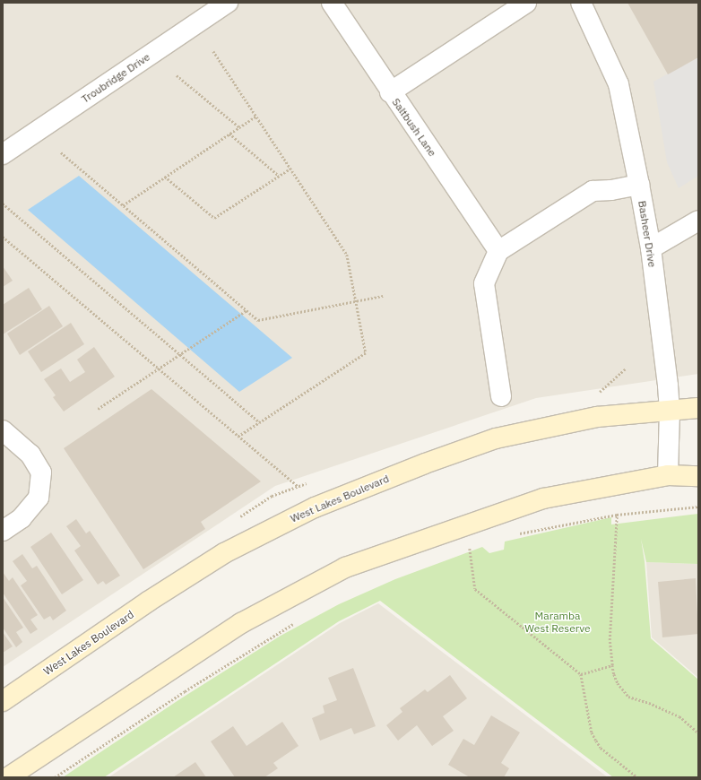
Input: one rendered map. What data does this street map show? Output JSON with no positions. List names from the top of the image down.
{
  "streets": {
    "main road": ["West Lakes Boulevard"],
    "street": ["Troubridge Drive", "Saltbush Lane", "Basheer Drive"]
  },
  "crossings": [
    ["Basheer Drive", "West Lakes Boulevard"]
  ],
  "parks": ["Maramba West Reserve"]
}
